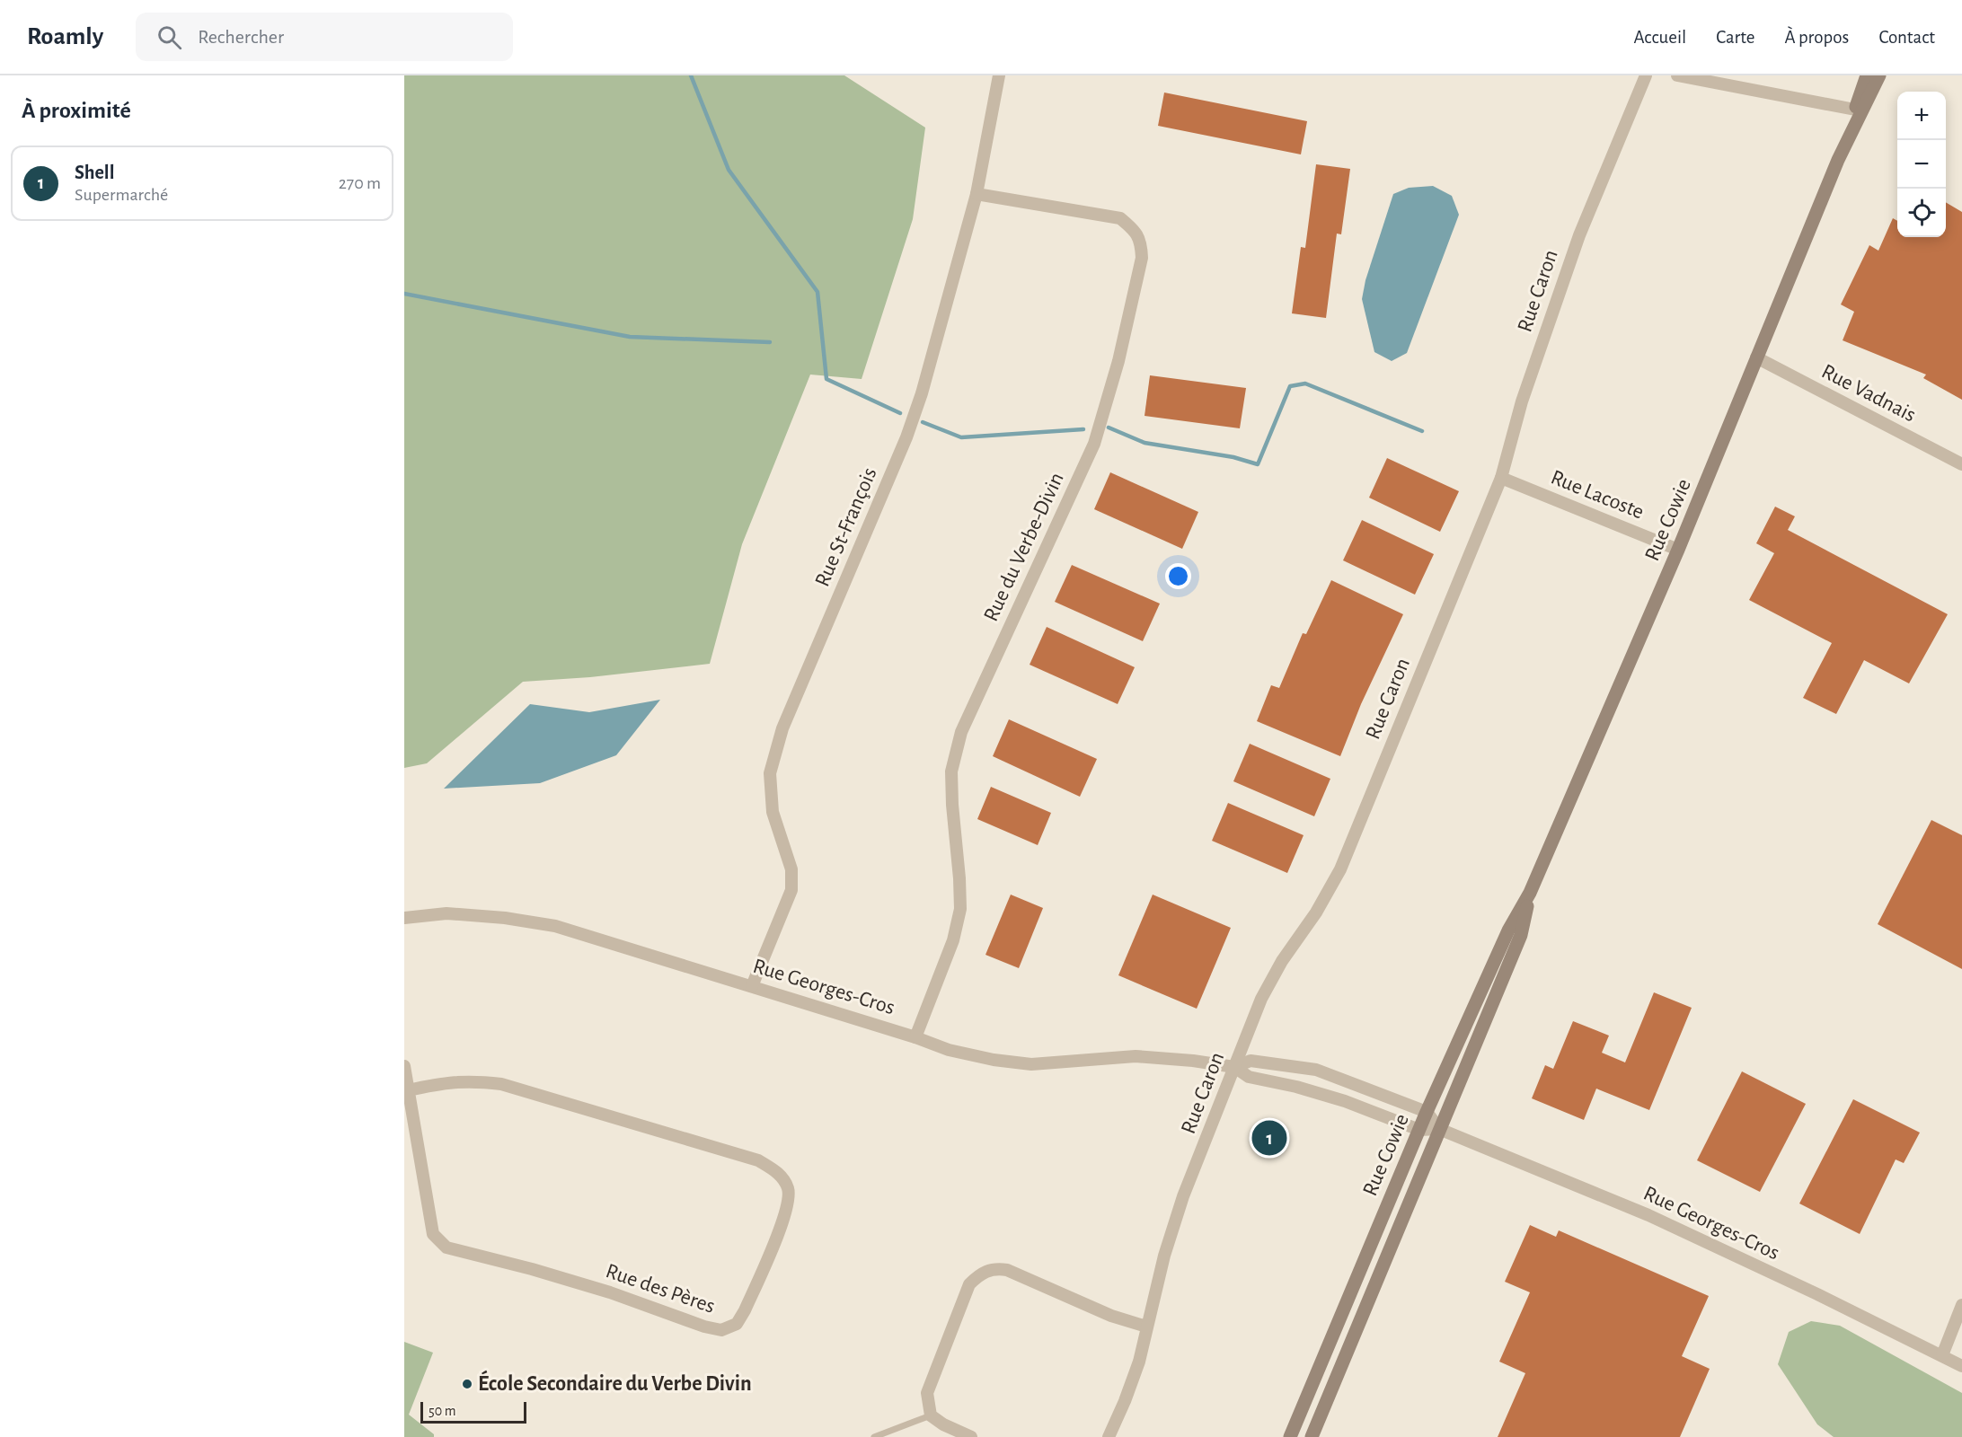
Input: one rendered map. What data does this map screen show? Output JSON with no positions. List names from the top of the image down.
{
  "streets": {
    "main road": ["Rue Cowie"],
    "street": [
      "Rue Caron",
      "Rue Vadnais",
      "Rue Lacoste",
      "Rue St-François",
      "Rue du Verbe-Divin",
      "Rue Georges-Cros",
      "Rue des Pères"
    ]
  },
  "crossings": [
    ["Rue Caron", "Rue Lacoste"],
    ["Rue Caron", "Rue Georges-Cros"],
    ["Rue Vadnais", "Rue Cowie"],
    ["Rue Lacoste", "Rue Cowie"],
    ["Rue Cowie", "Rue Georges-Cros"],
    ["Rue St-François", "Rue du Verbe-Divin"],
    ["Rue St-François", "Rue Georges-Cros"],
    ["Rue du Verbe-Divin", "Rue Georges-Cros"]
  ],
  "places": ["École Secondaire du Verbe Divin"],
  "scale_bar": "50 m",
  "page": {
    "header": "Roamly",
    "search": "Rechercher",
    "nav": [
      "Accueil",
      "Carte",
      "À propos",
      "Contact"
    ],
    "heading": "À proximité",
    "map_buttons": ["+", "−"],
    "list": [
      {
        "mark": "1",
        "name": "Shell",
        "note": "Supermarché",
        "value": "270 m"
      }
    ],
    "pins": "1",
    "scale": "50 m"
  }
}
